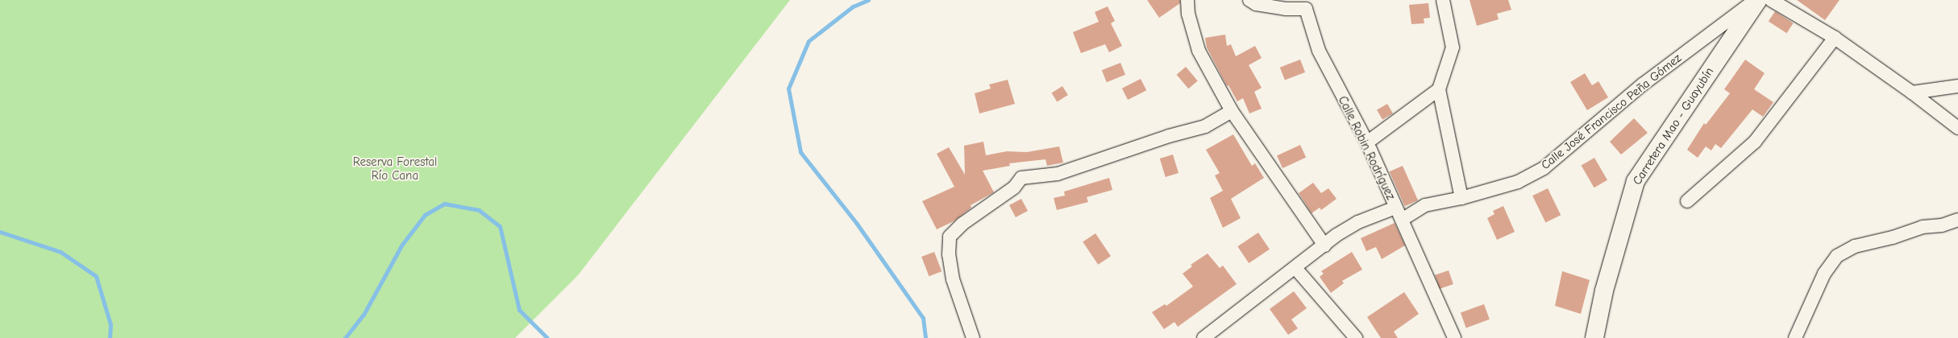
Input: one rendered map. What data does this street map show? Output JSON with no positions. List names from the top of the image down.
{
  "streets": {
    "main road": ["Carretera Mao - Guayubín"],
    "street": ["Calle José Francisco Peña Gómez", "Calle Robin Rodríguez"]
  },
  "crossings": [
    ["Calle José Francisco Peña Gómez", "Calle Robin Rodríguez"]
  ],
  "parks": ["Reserva Forestal Río Cana"]
}
